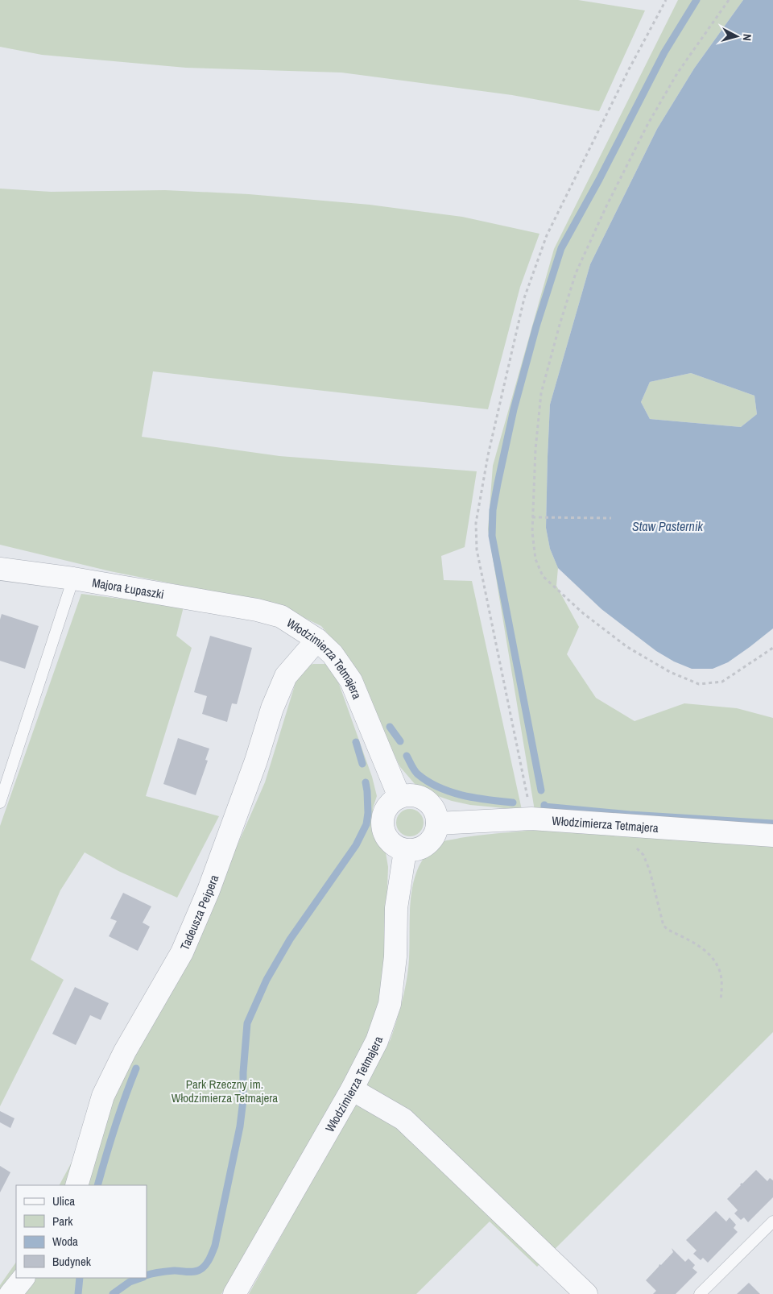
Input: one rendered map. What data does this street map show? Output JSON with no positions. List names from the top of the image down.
{
  "streets": {
    "street": ["Majora Łupaszki", "Włodzimierza Tetmajera", "Tadeusza Peipera"]
  },
  "crossings": [
    ["Majora Łupaszki", "Włodzimierza Tetmajera"],
    ["Włodzimierza Tetmajera", "Tadeusza Peipera"]
  ],
  "water": ["Staw Pasternik"],
  "parks": ["Park Rzeczny im. Włodzimierza Tetmajera"],
  "legend": [
    "Ulica",
    "Park",
    "Woda",
    "Budynek"
  ],
  "north": "right"
}
